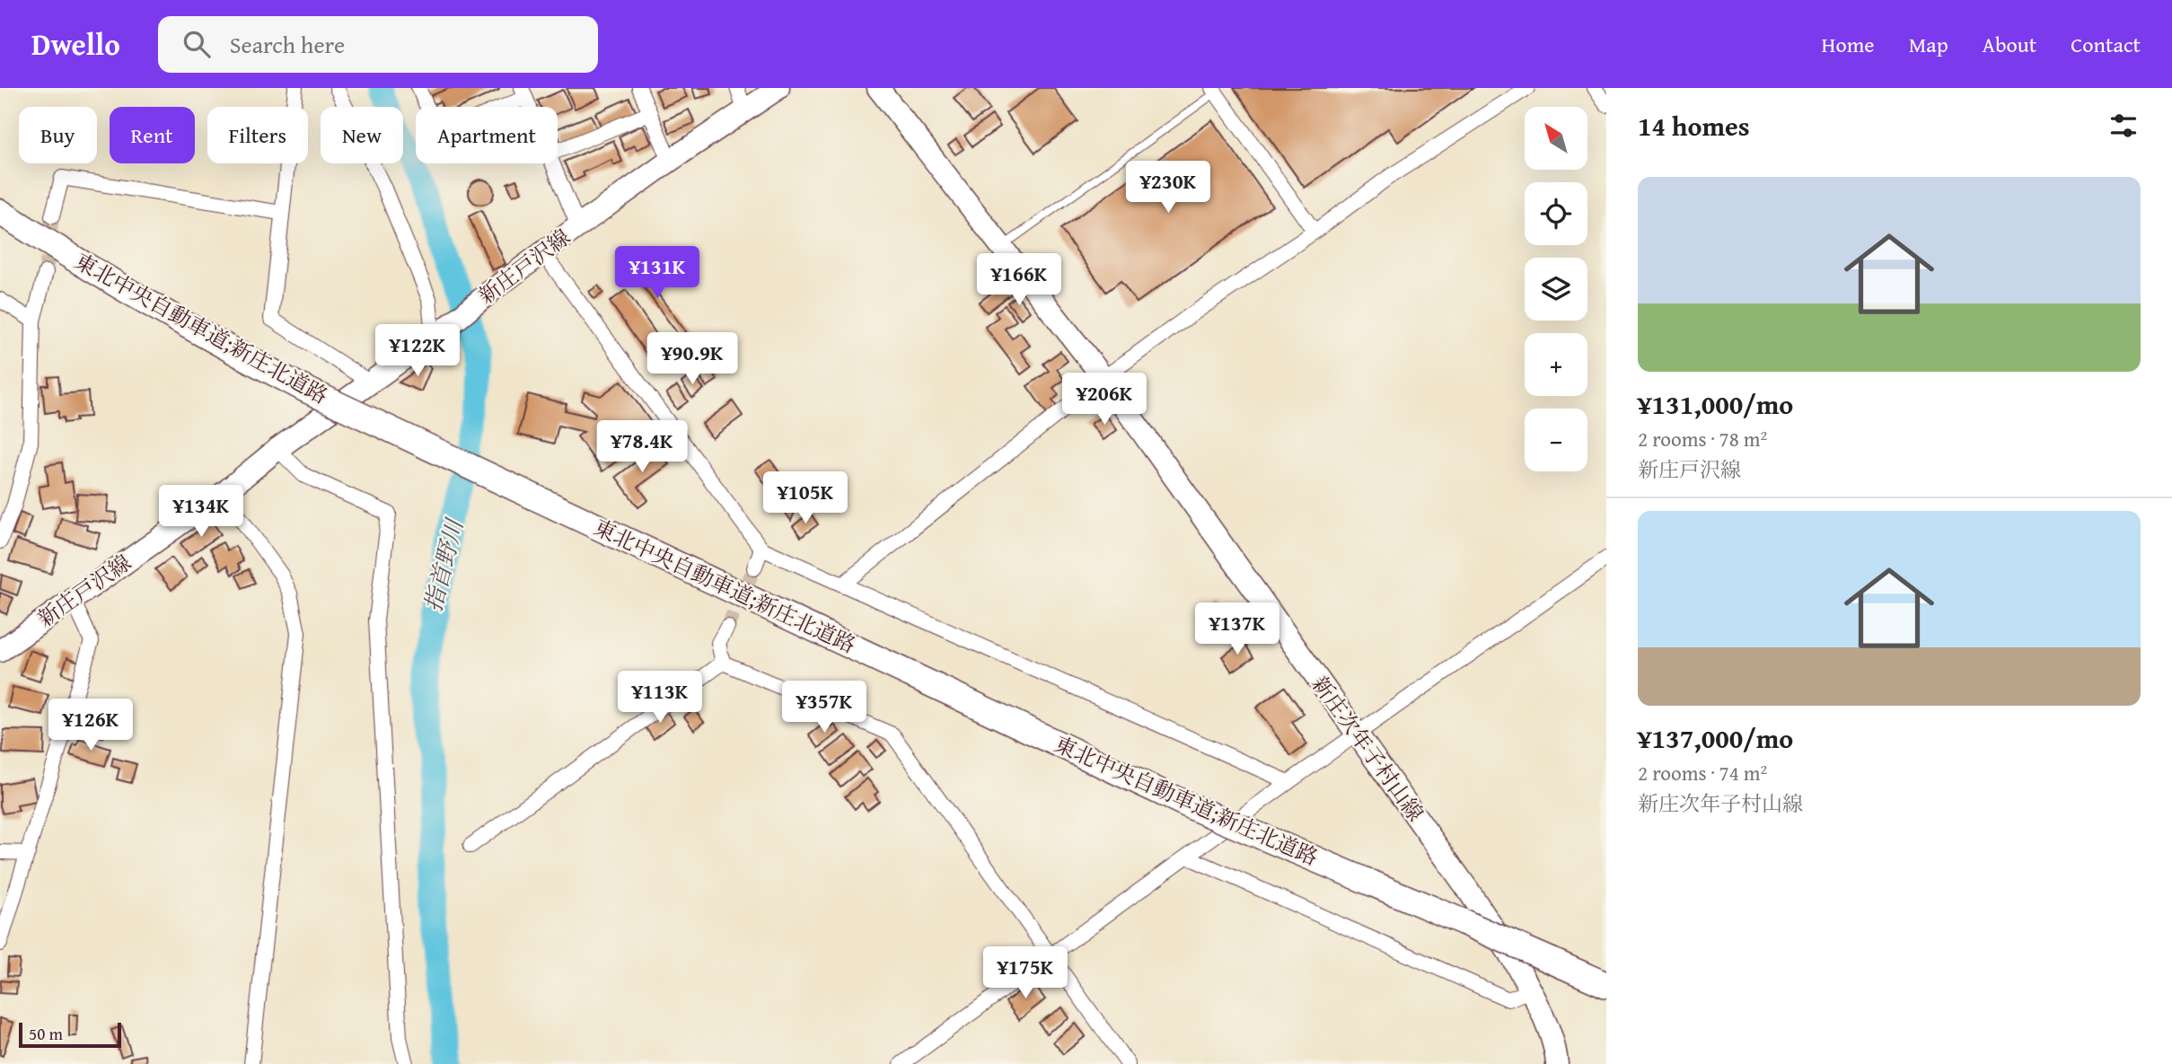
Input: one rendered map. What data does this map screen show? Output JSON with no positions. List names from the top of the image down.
{
  "streets": {
    "highway": ["東北中央自動車道;新庄北道路"],
    "main road": ["新庄戸沢線", "新庄次年子村山線"]
  },
  "water": ["指首野川"],
  "scale_bar": "50 m",
  "north": "top left",
  "page": {
    "header": "Dwello",
    "search": "Search here",
    "nav": [
      "Home",
      "Map",
      "About",
      "Contact"
    ],
    "heading": "14 homes",
    "map_buttons": ["+", "−"],
    "chip": [
      "Buy",
      "Rent",
      "Filters",
      "New",
      "Apartment"
    ],
    "price": [
      "¥230K",
      "¥131K",
      "¥166K",
      "¥122K",
      "¥90.9K",
      "¥206K",
      "¥78.4K",
      "¥105K",
      "¥134K",
      "¥137K",
      "¥113K",
      "¥357K",
      "¥126K",
      "¥175K"
    ],
    "list": [
      {
        "name": "¥131,000/mo",
        "note": "2 rooms · 78 m² · 新庄戸沢線"
      },
      {
        "name": "¥137,000/mo",
        "note": "2 rooms · 74 m² · 新庄次年子村山線"
      }
    ],
    "scale": "50 m"
  }
}
